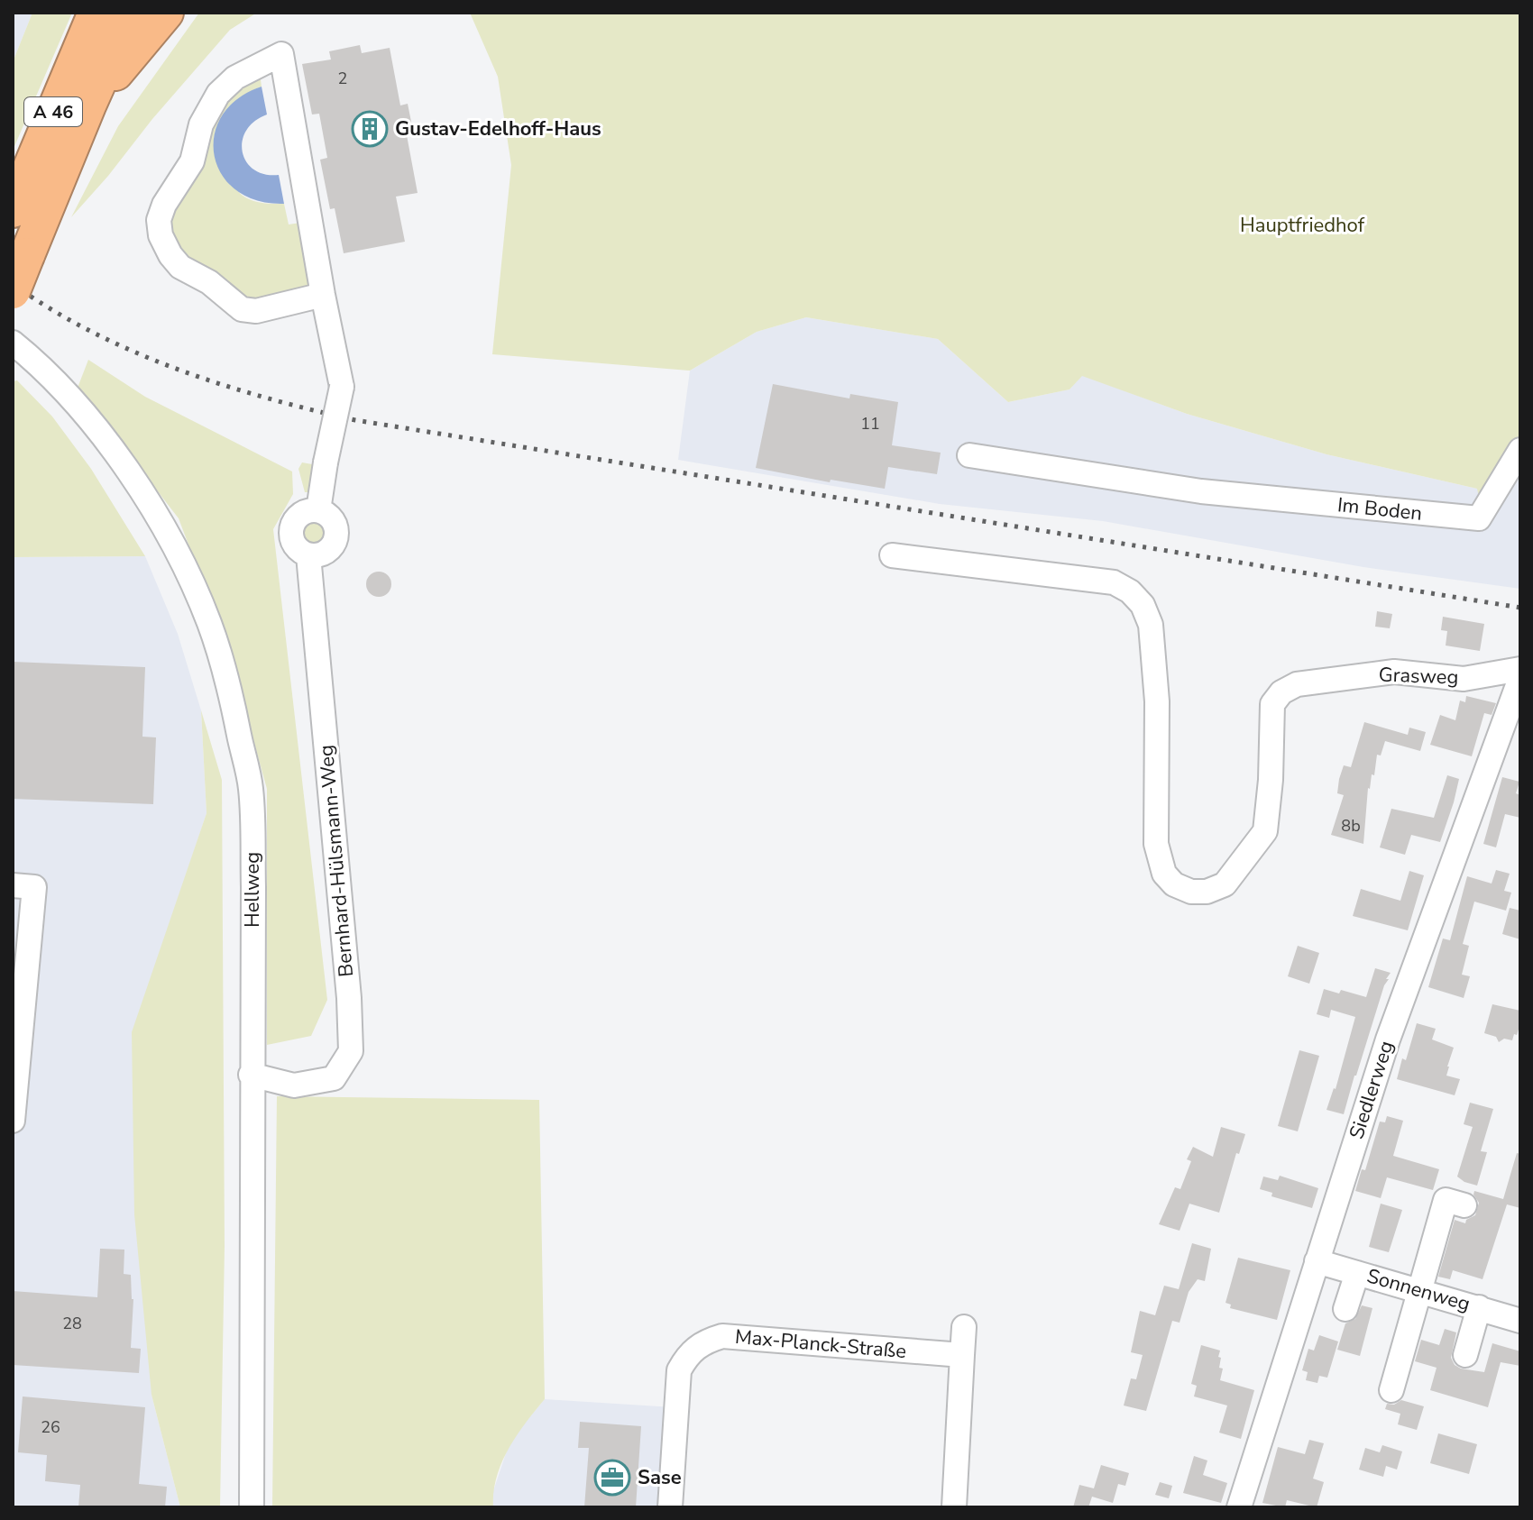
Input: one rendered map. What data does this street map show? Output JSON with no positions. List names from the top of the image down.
{
  "streets": {
    "highway": ["A 46"],
    "street": [
      "Im Boden",
      "Grasweg",
      "Bernhard-Hülsmann-Weg",
      "Hellweg",
      "Siedlerweg",
      "Sonnenweg",
      "Max-Planck-Straße"
    ]
  },
  "crossings": [
    ["Bernhard-Hülsmann-Weg", "Hellweg"],
    ["Siedlerweg", "Sonnenweg"]
  ],
  "parks": ["Hauptfriedhof"],
  "places": {
    "building": ["Gustav-Edelhoff-Haus"],
    "office": ["Sase"]
  },
  "house_numbers": [
    "2",
    "11",
    "8b",
    "28",
    "26"
  ]
}
